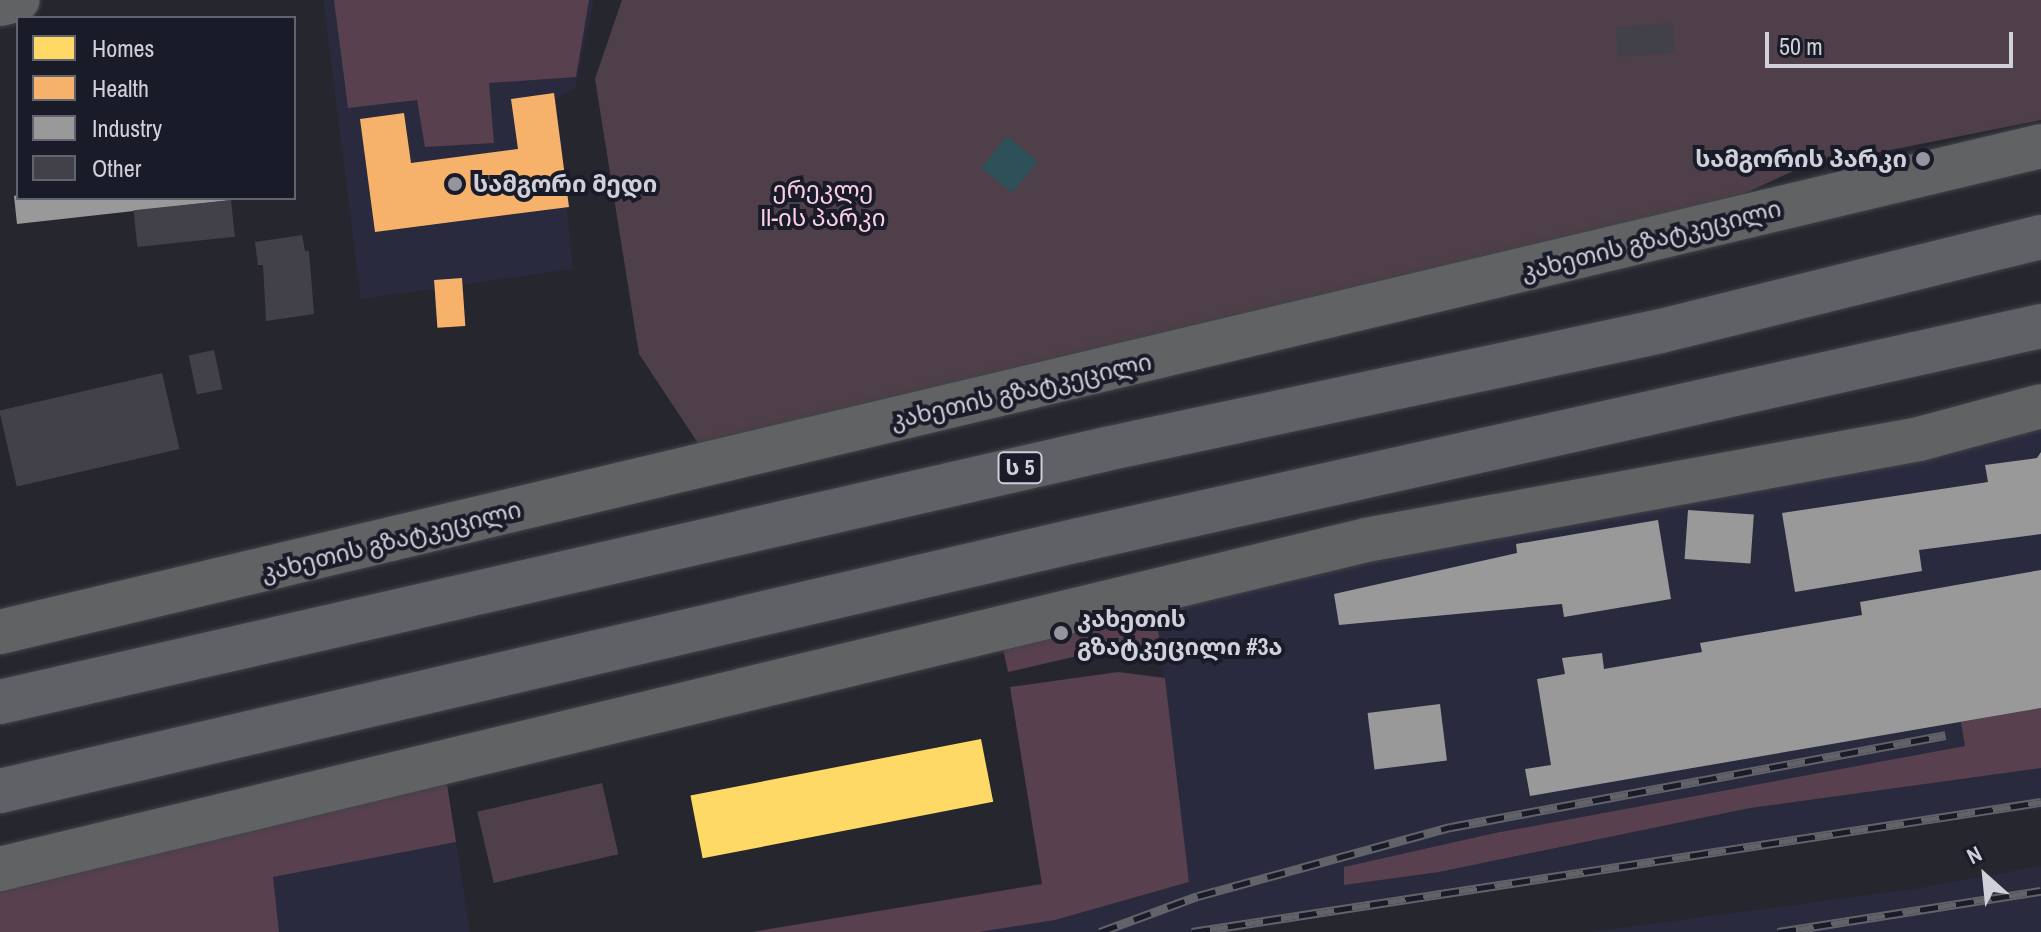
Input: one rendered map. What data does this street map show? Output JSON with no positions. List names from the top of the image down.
{
  "streets": {
    "highway": ["ს 5"],
    "street": ["კახეთის გზატკეცილი"]
  },
  "parks": ["ერეკლე II-ის პარკი"],
  "places": ["სამგორის პარკი", "სამგორი მედი", "კახეთის გზატკეცილი #3ა"],
  "legend": [
    "Homes",
    "Health",
    "Industry",
    "Other"
  ],
  "scale_bar": "50 m",
  "north": "top left"
}
